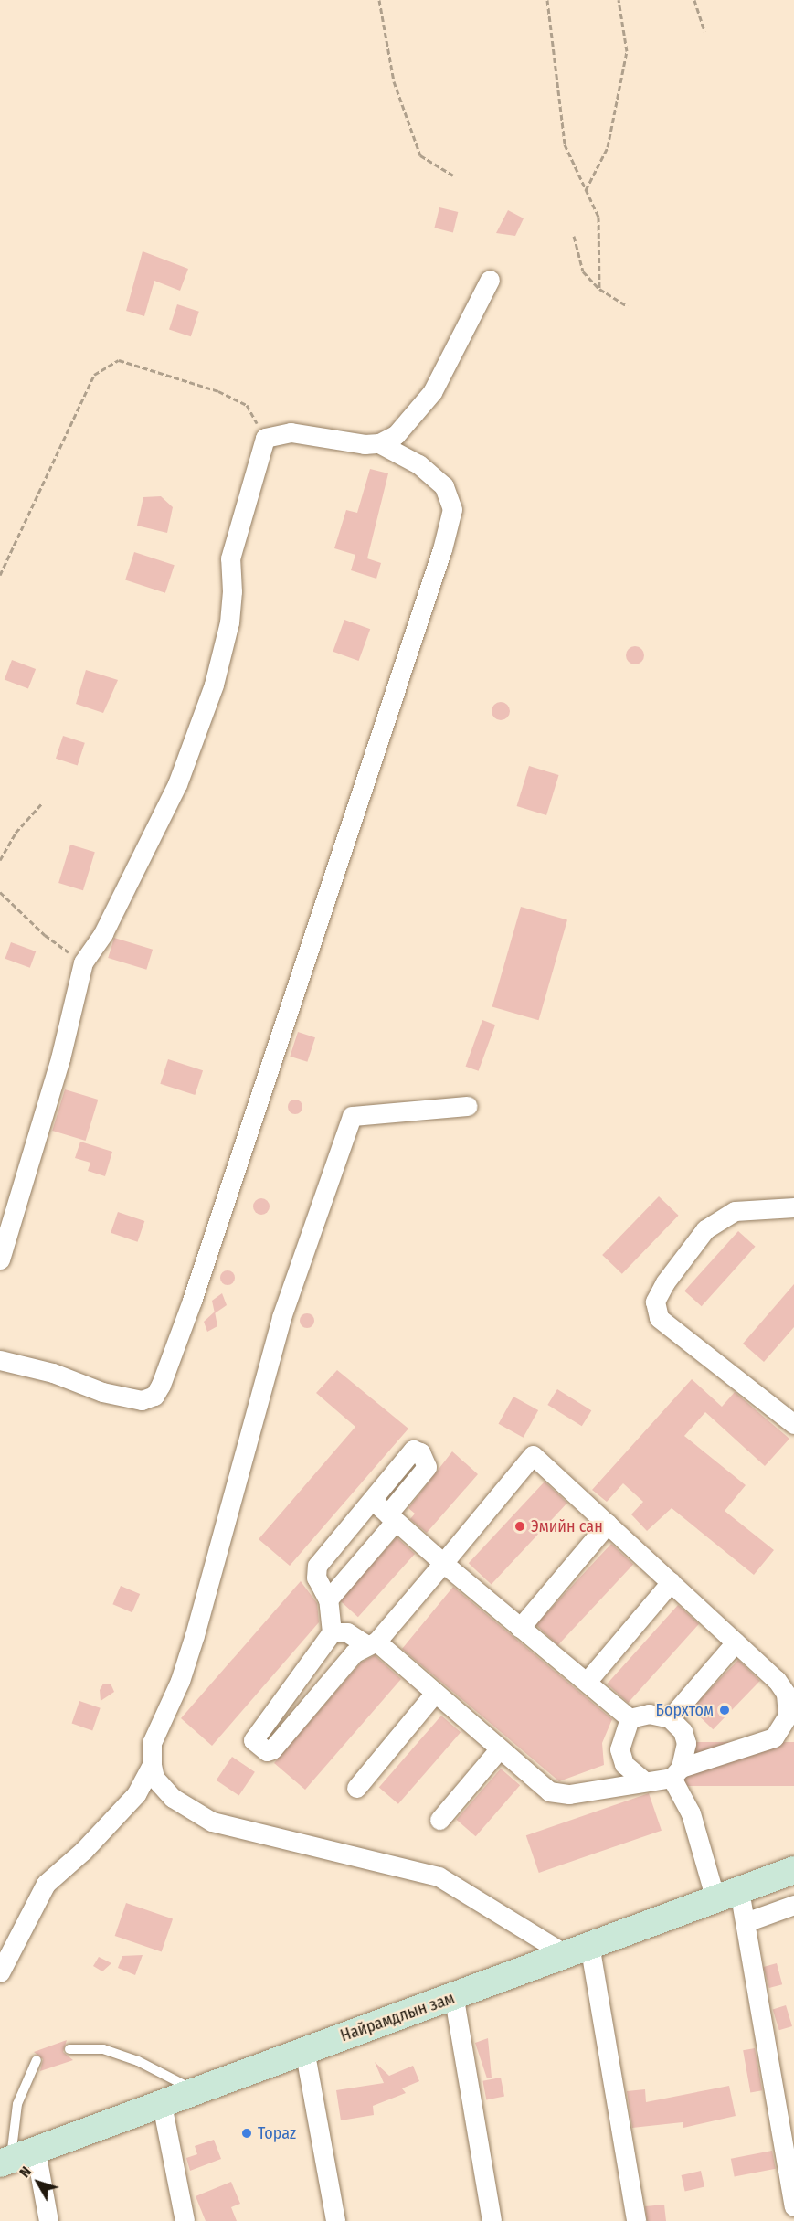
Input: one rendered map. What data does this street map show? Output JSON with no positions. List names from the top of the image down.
{
  "streets": {
    "main road": ["Найрамдлын зам"]
  },
  "places": ["Эмийн сан", "Борхтом", "Topaz"],
  "north": "top left"
}
